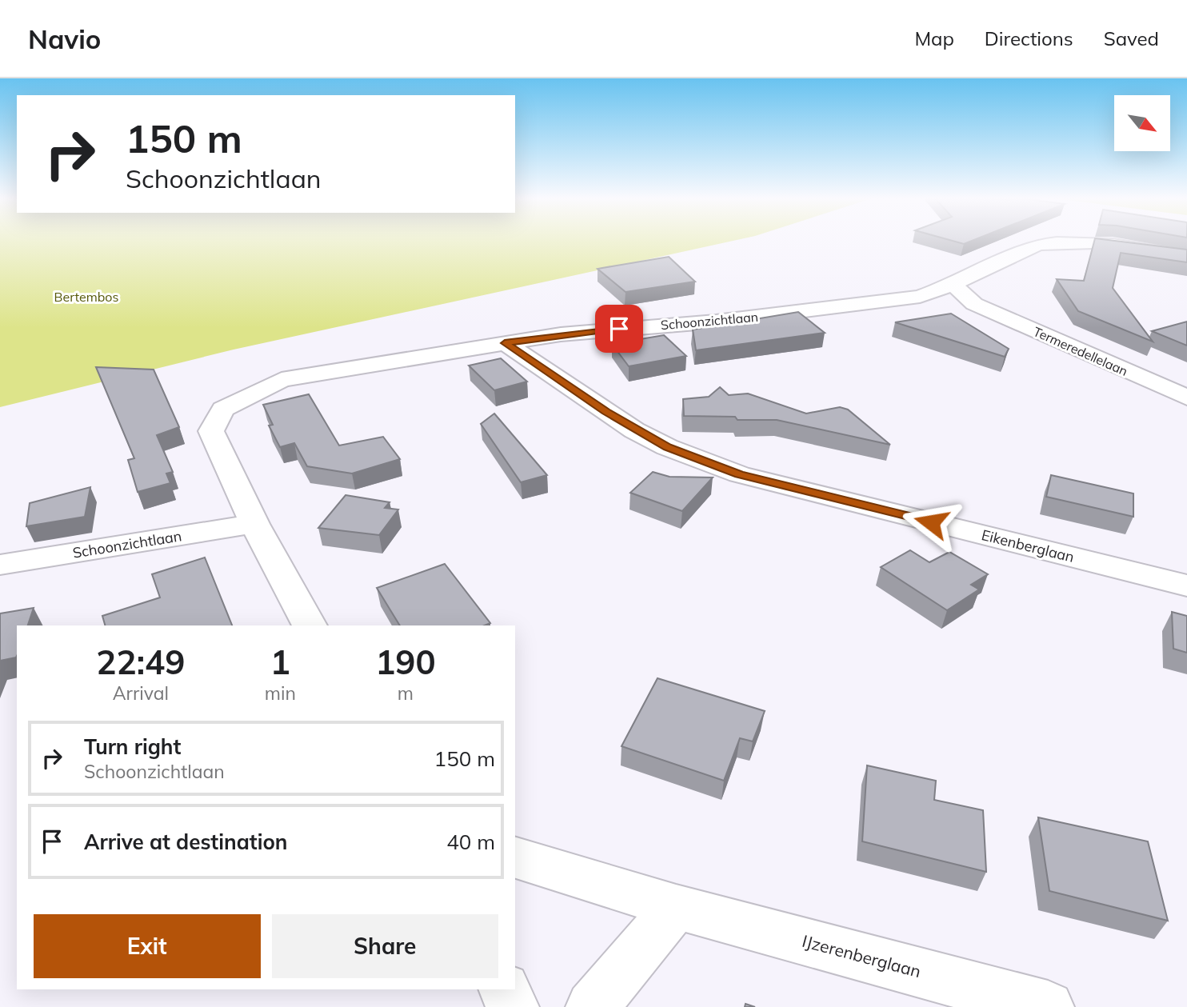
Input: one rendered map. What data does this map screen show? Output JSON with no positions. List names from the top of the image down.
{
  "streets": {
    "street": [
      "Schoonzichtlaan",
      "Termeredellelaan",
      "Eikenberglaan",
      "IJzerenberglaan"
    ]
  },
  "crossings": [
    ["Schoonzichtlaan", "Termeredellelaan"],
    ["Schoonzichtlaan", "Eikenberglaan"]
  ],
  "parks": ["Bertembos"],
  "north": "bottom right",
  "page": {
    "header": "Navio",
    "nav": ["Map", "Directions", "Saved"],
    "turn": ["150 m", "Schoonzichtlaan"],
    "eta": [
      "22:49",
      "Arrival",
      "1",
      "min",
      "190",
      "m"
    ],
    "list": [
      {
        "name": "Turn right",
        "note": "Schoonzichtlaan",
        "value": "150 m"
      },
      {
        "name": "Arrive at destination",
        "value": "40 m"
      }
    ],
    "buttons": ["Exit", "Share"]
  }
}
